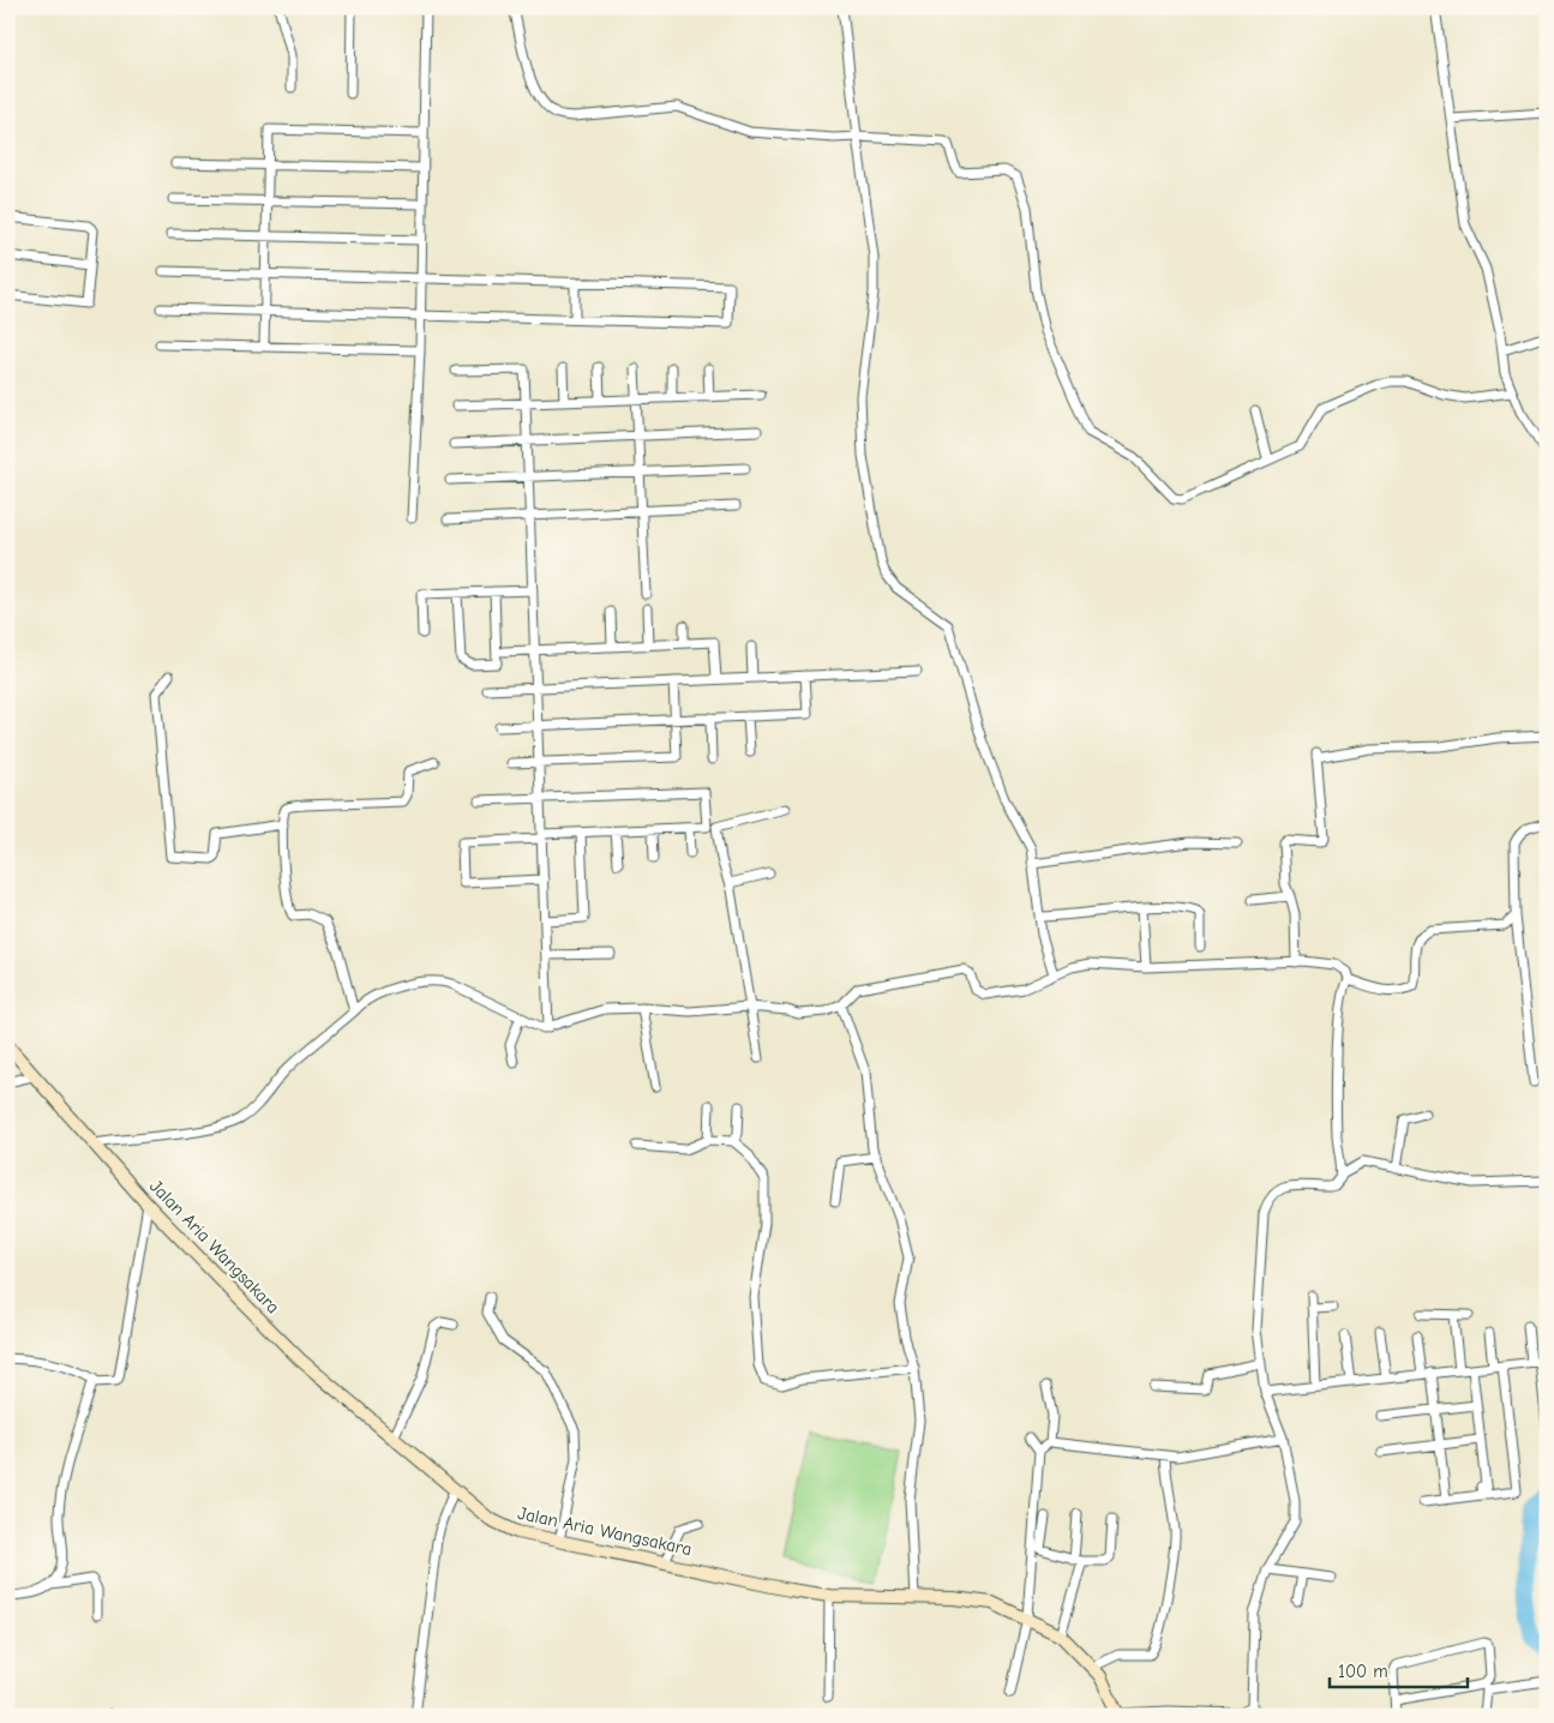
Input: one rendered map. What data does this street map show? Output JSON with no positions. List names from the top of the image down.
{
  "streets": {
    "street": ["Jalan Aria Wangsakara"]
  },
  "scale_bar": "100 m"
}
